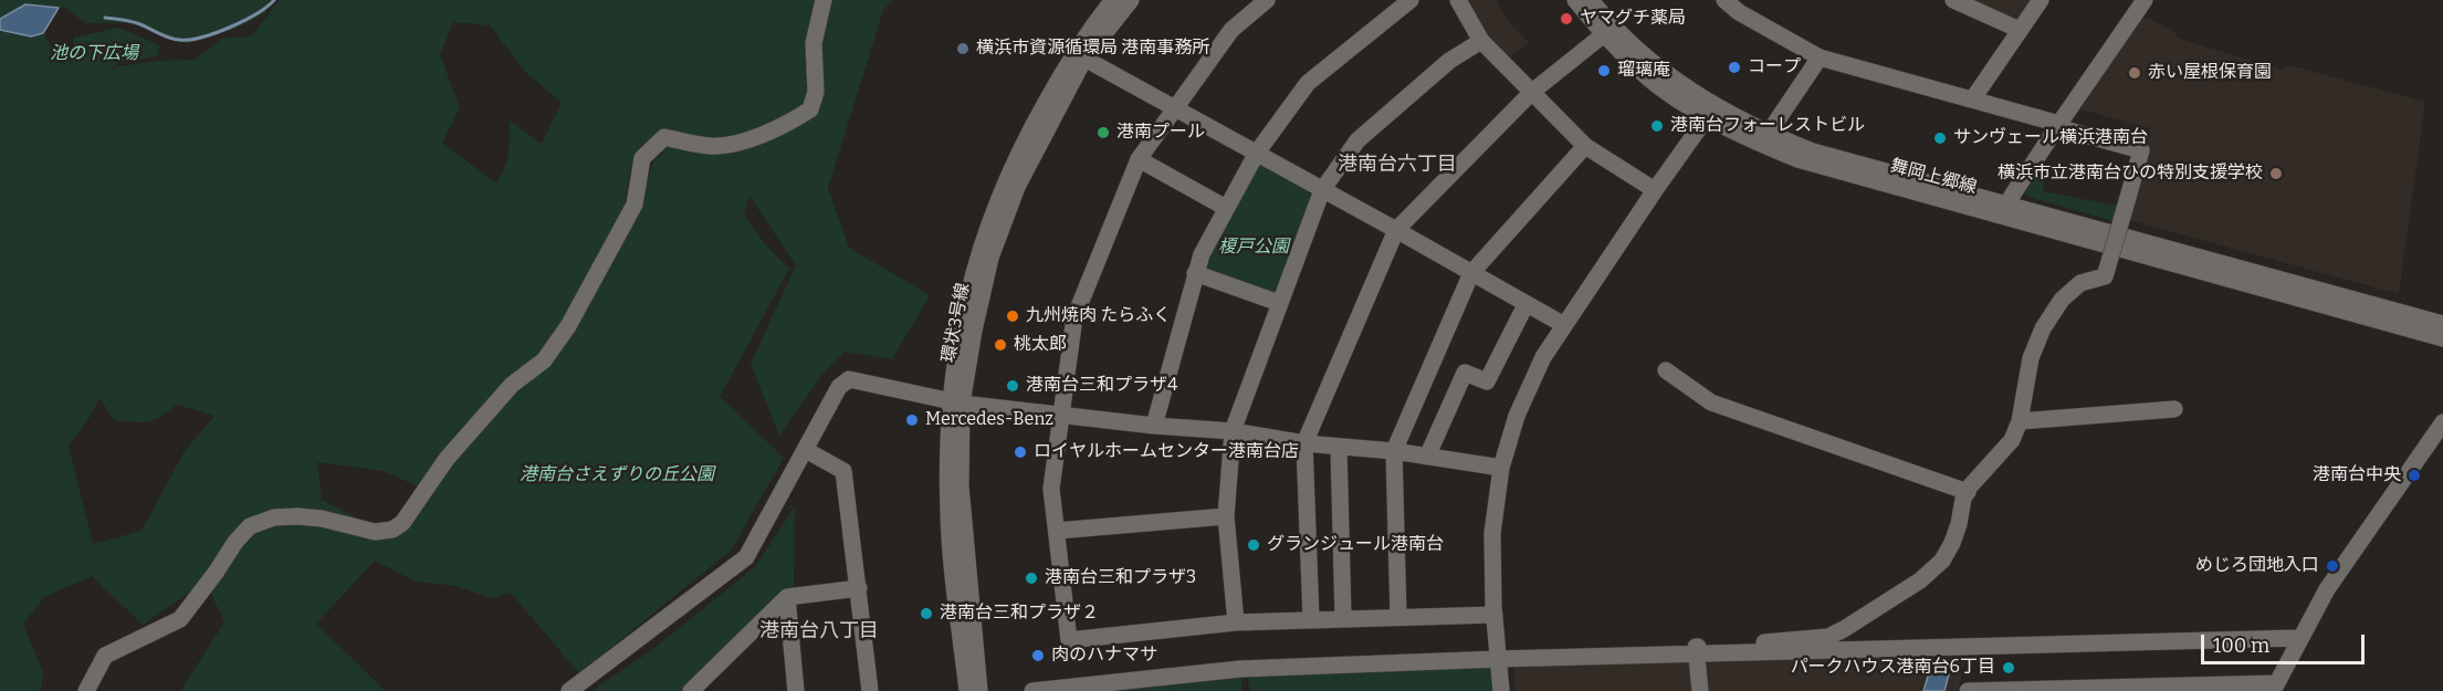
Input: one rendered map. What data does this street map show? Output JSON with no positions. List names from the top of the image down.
{
  "streets": {
    "street": ["舞岡上郷線", "環状3号線"]
  },
  "districts": ["港南台六丁目", "港南台八丁目"],
  "parks": ["池の下広場", "榎戸公園", "港南台さえずりの丘公園"],
  "places": [
    "ヤマグチ薬局",
    "横浜市資源循環局 港南事務所",
    "コープ",
    "瑠璃庵",
    "赤い屋根保育園",
    "港南台フォーレストビル",
    "港南プール",
    "サンヴェール横浜港南台",
    "横浜市立港南台ひの特別支援学校",
    "九州焼肉 たらふく",
    "桃太郎",
    "港南台三和プラザ4",
    "Mercedes-Benz",
    "ロイヤルホームセンター港南台店",
    "港南台中央",
    "グランジュール港南台",
    "めじろ団地入口",
    "港南台三和プラザ3",
    "港南台三和プラザ２",
    "肉のハナマサ",
    "パークハウス港南台6丁目"
  ],
  "scale_bar": "100 m"
}
